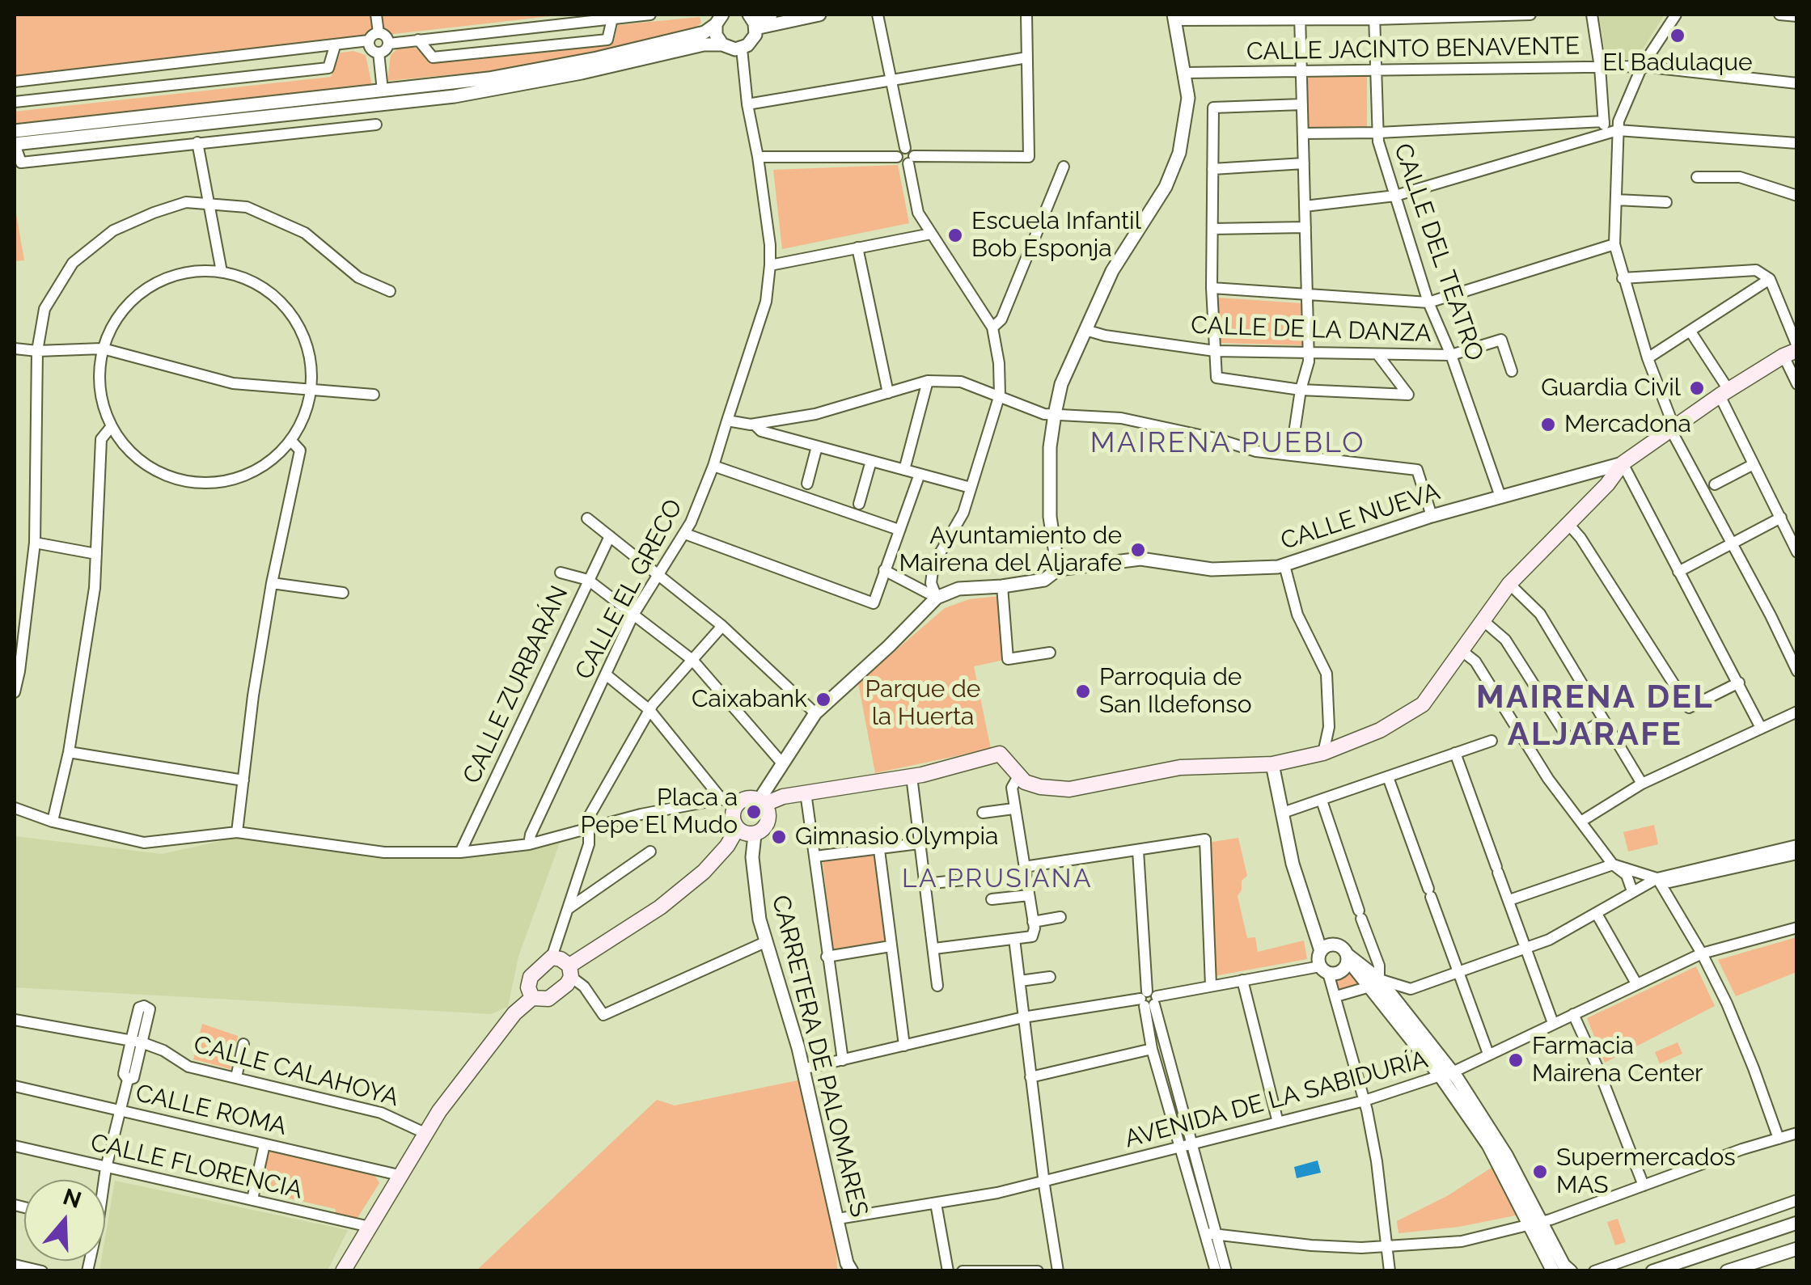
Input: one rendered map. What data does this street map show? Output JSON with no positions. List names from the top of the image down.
{
  "streets": {
    "street": [
      "CALLE JACINTO BENAVENTE",
      "CALLE DEL TEATRO",
      "CALLE DE LA DANZA",
      "CALLE NUEVA",
      "CALLE EL GRECO",
      "CALLE ZURBARÁN",
      "CARRETERA DE PALOMARES",
      "CALLE CALAHOYA",
      "AVENIDA DE LA SABIDURÍA",
      "CALLE ROMA",
      "CALLE FLORENCIA"
    ]
  },
  "crossings": [
    ["CALLE JACINTO BENAVENTE", "CALLE DEL TEATRO"],
    ["CALLE DEL TEATRO", "CALLE DE LA DANZA"],
    ["CALLE DEL TEATRO", "CALLE NUEVA"],
    ["CARRETERA DE PALOMARES", "AVENIDA DE LA SABIDURÍA"]
  ],
  "districts": ["MAIRENA PUEBLO", "MAIRENA DEL ALJARAFE", "LA PRUSIANA"],
  "parks": ["Parque de la Huerta"],
  "places": [
    "El Badulaque",
    "Escuela Infantil Bob Esponja",
    "Guardia Civil",
    "Mercadona",
    "Ayuntamiento de Mairena del Aljarafe",
    "Parroquia de San Ildefonso",
    "Caixabank",
    "Placa a Pepe El Mudo",
    "Gimnasio Olympia",
    "Farmacia Mairena Center",
    "Supermercados MAS"
  ],
  "north": "top"
}
